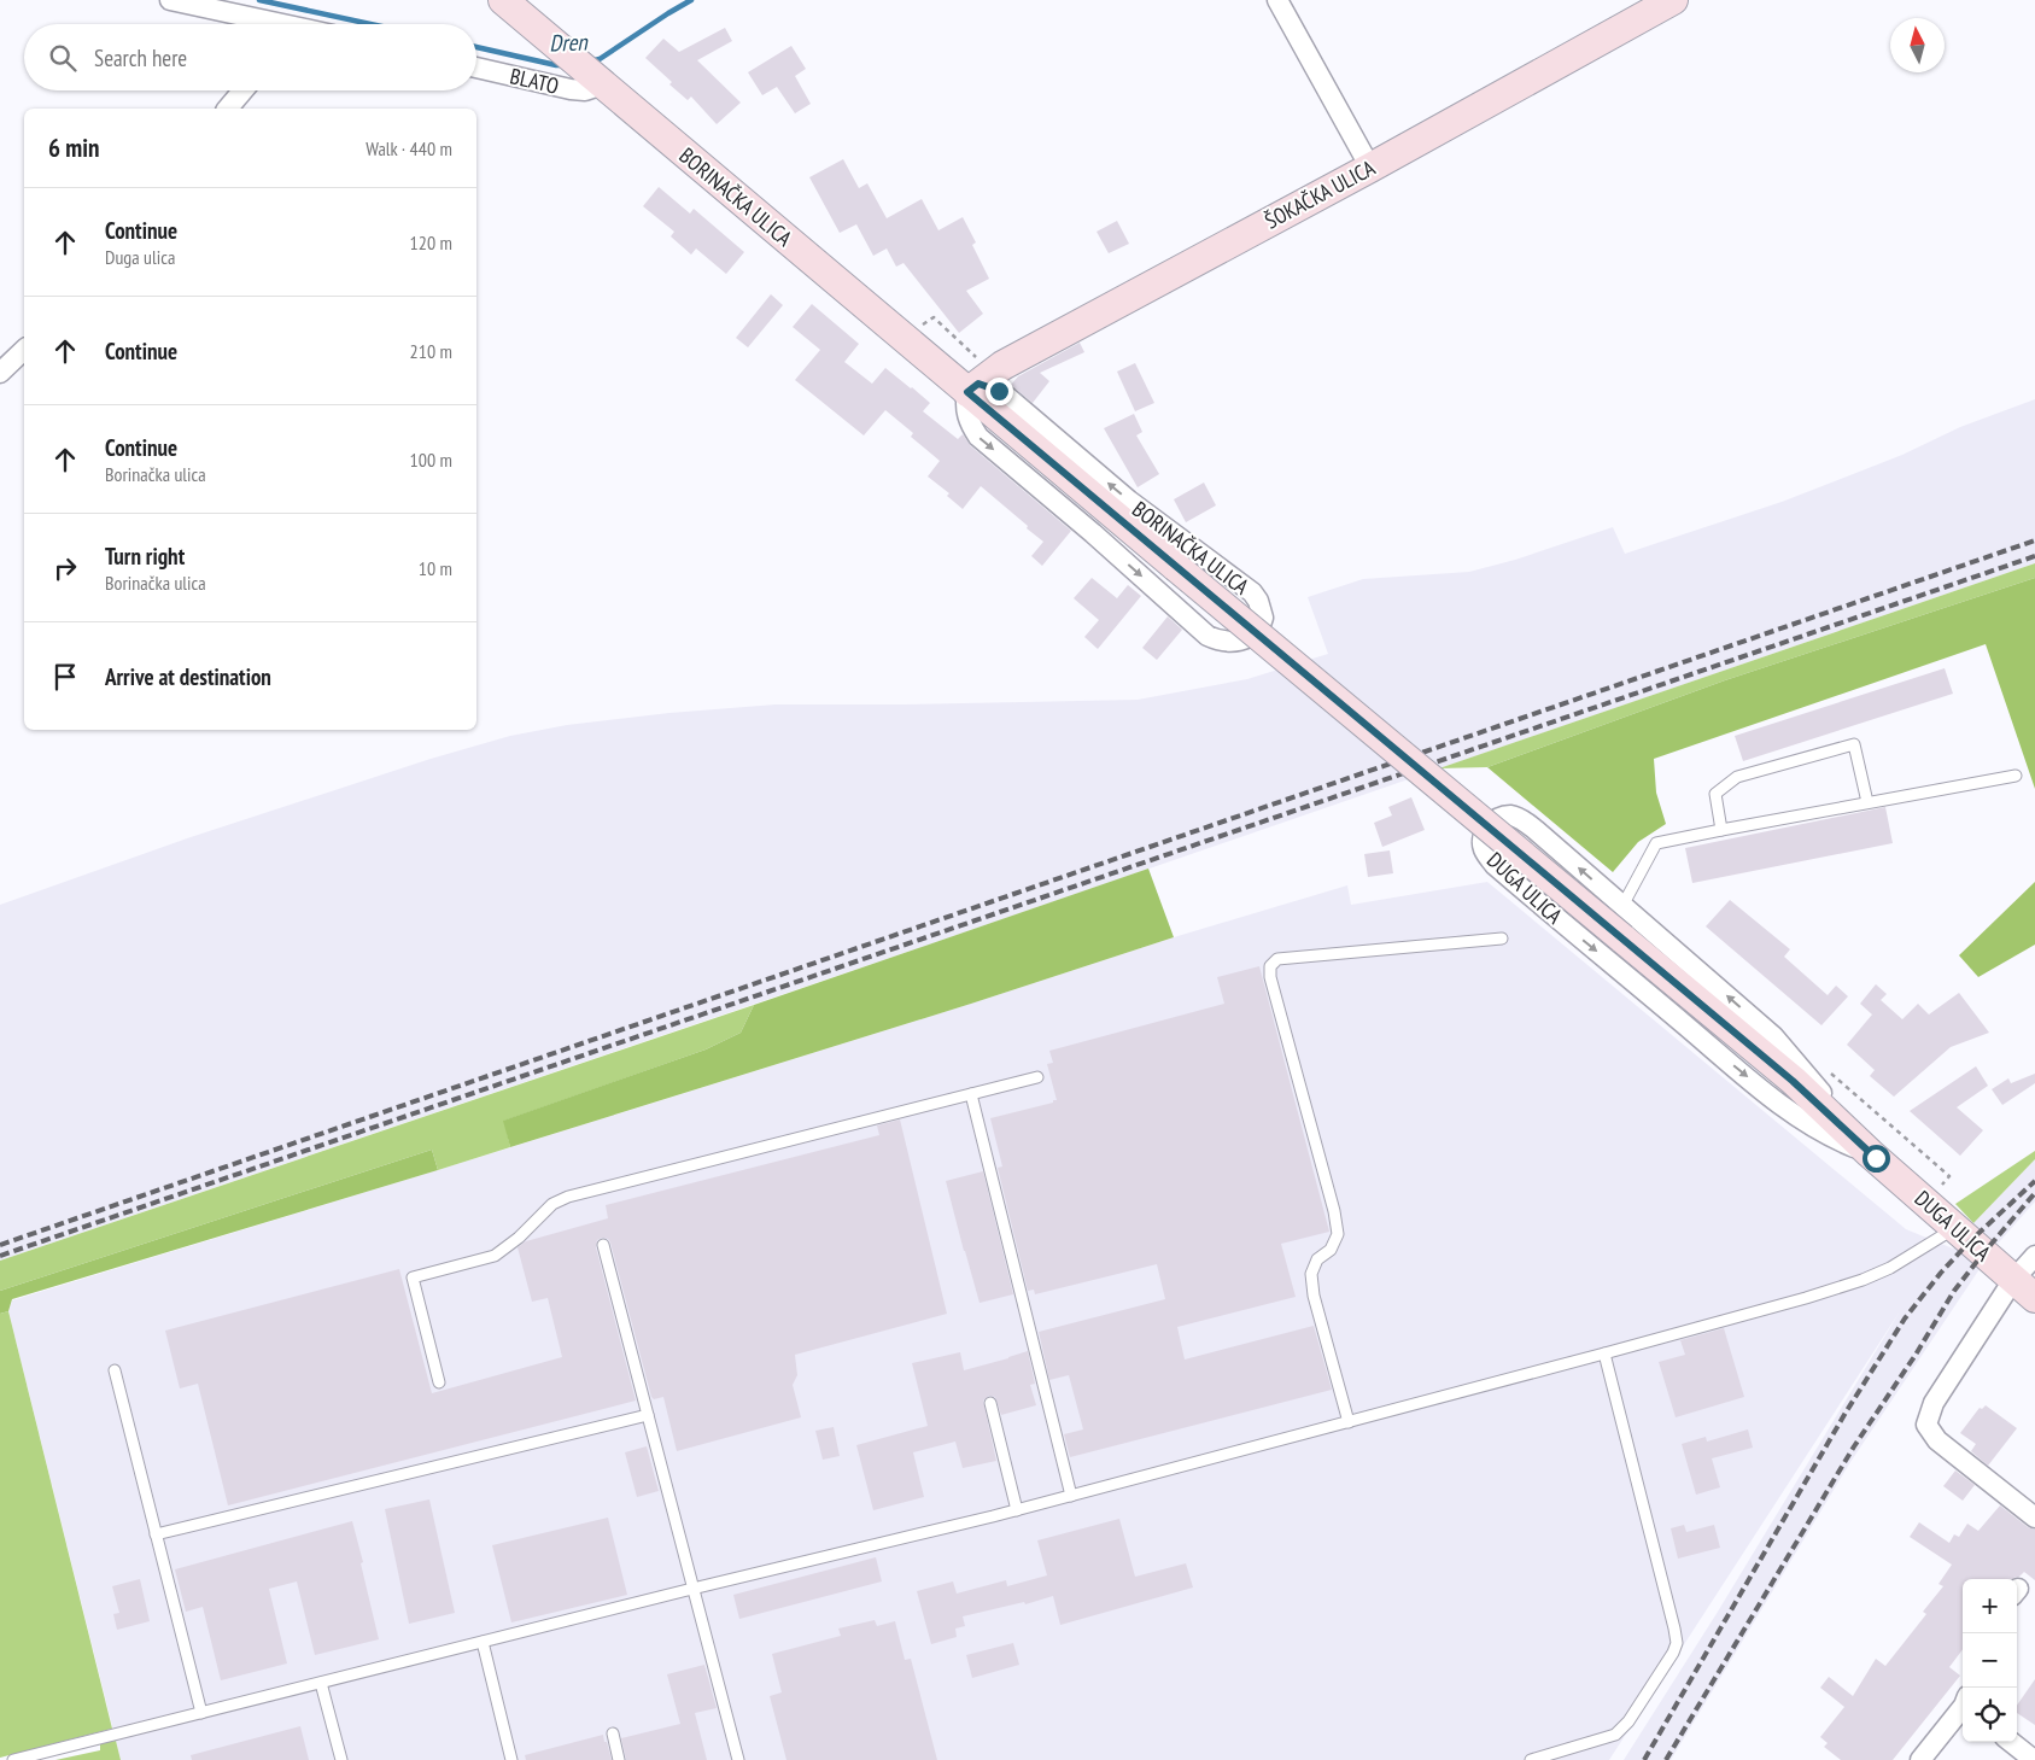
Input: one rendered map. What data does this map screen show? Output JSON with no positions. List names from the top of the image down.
{
  "streets": {
    "street": [
      "BLATO",
      "ŠOKAČKA ULICA",
      "BORINAČKA ULICA",
      "DUGA ULICA"
    ]
  },
  "crossings": [
    ["BLATO", "BORINAČKA ULICA"],
    ["ŠOKAČKA ULICA", "BORINAČKA ULICA"],
    ["BORINAČKA ULICA", "DUGA ULICA"]
  ],
  "water": ["Dren"],
  "north": "top",
  "page": {
    "search": "Search here",
    "heading": ["6 min", "Walk · 440 m"],
    "list": [
      ["Continue", "Duga ulica", "120 m"],
      ["Continue", "210 m"],
      ["Continue", "Borinačka ulica", "100 m"],
      ["Turn right", "Borinačka ulica", "10 m"],
      "Arrive at destination"
    ],
    "map_buttons": ["+", "−"]
  }
}
